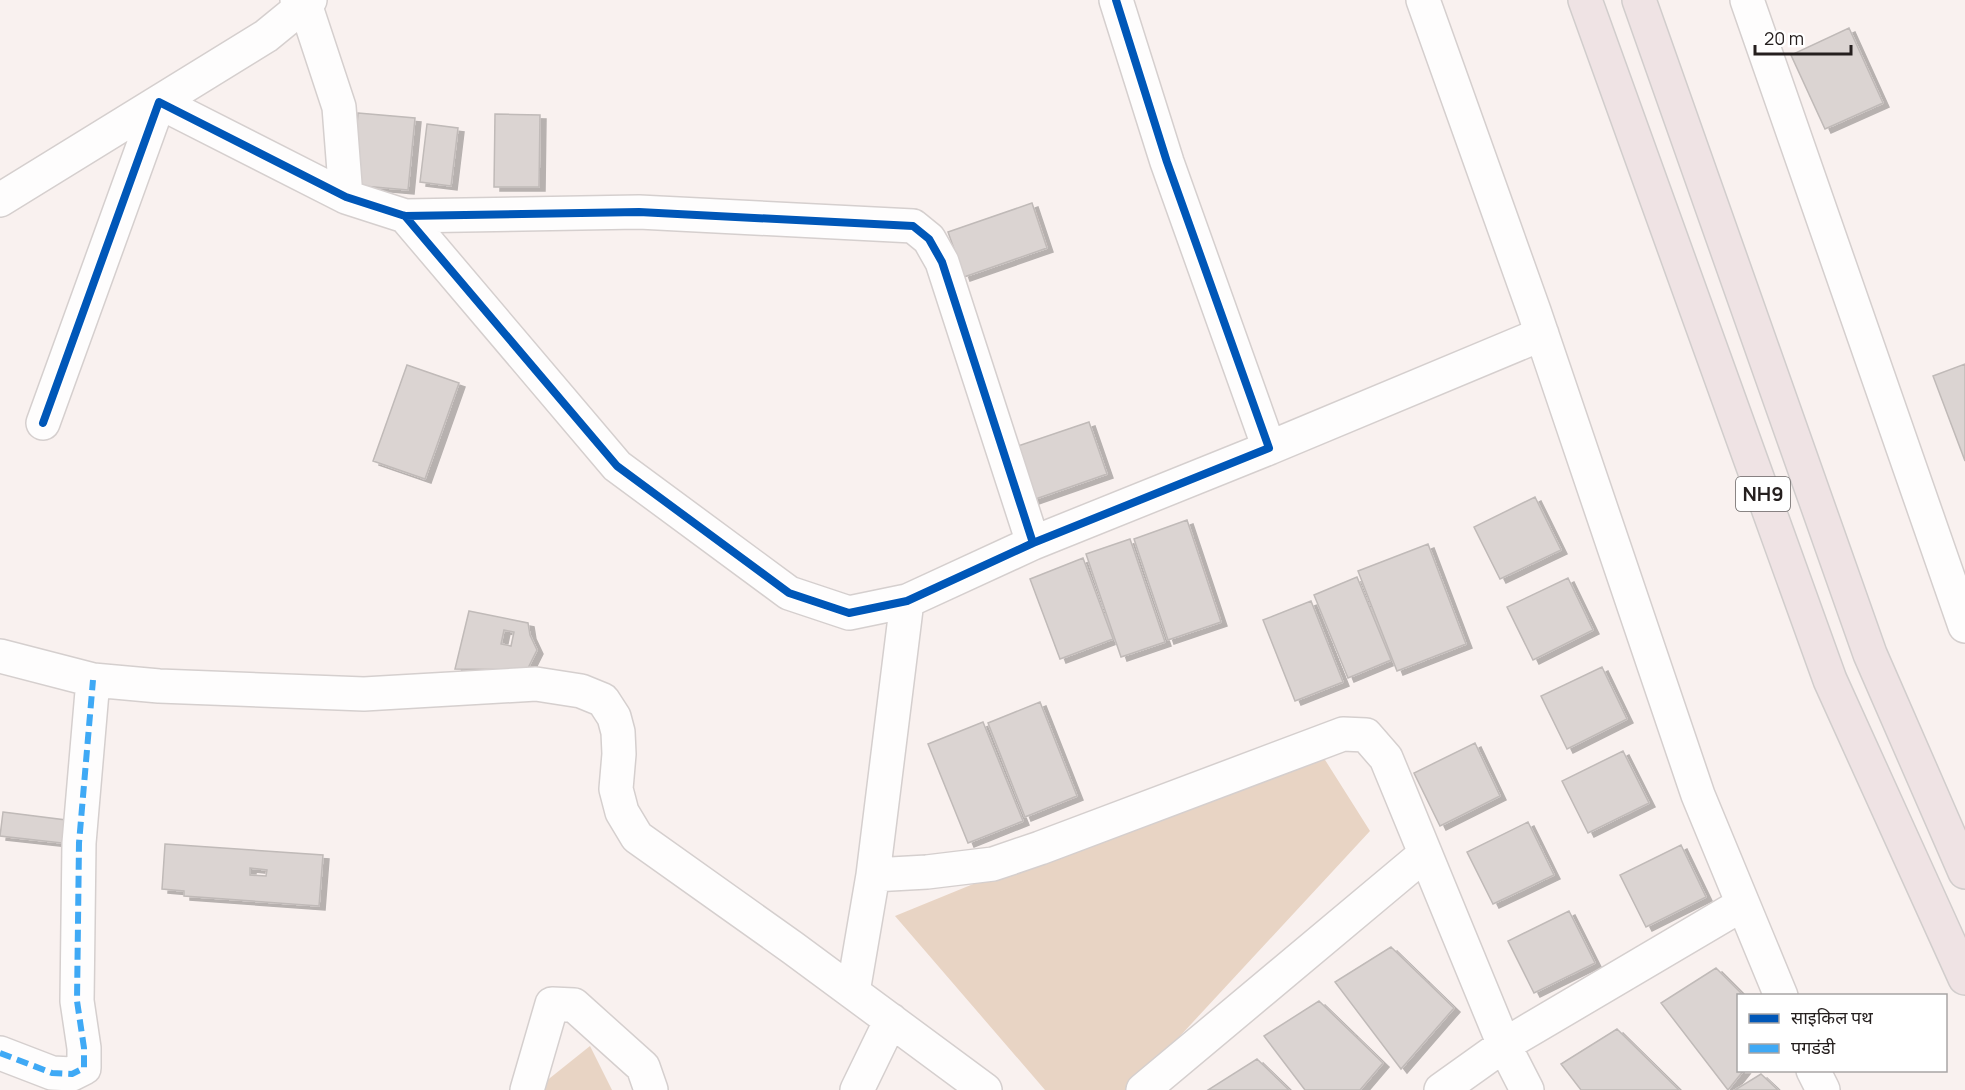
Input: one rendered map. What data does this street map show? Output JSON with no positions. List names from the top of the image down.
{
  "streets": {
    "highway": ["NH9"]
  },
  "legend": ["साइकिल पथ", "पगडंडी"],
  "scale_bar": "20 m"
}
